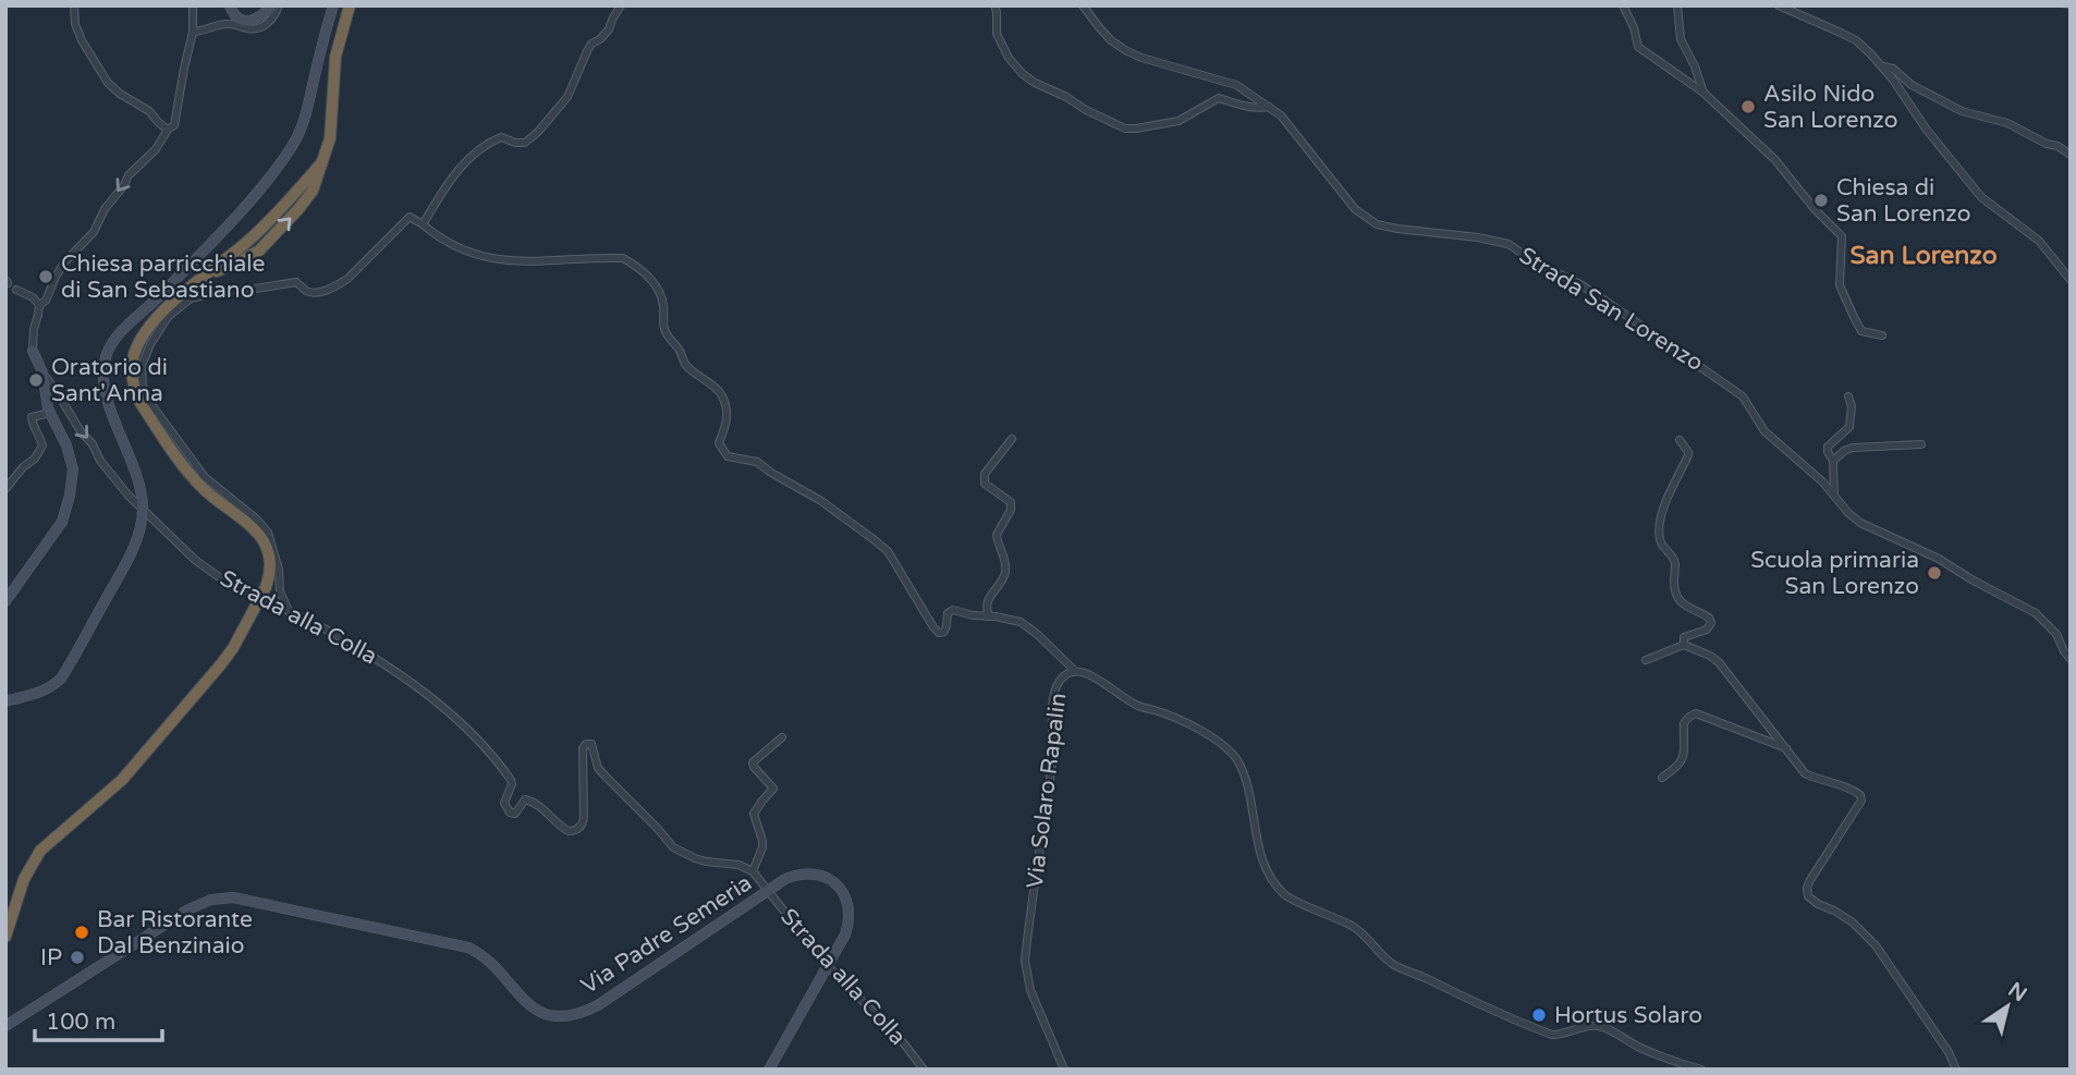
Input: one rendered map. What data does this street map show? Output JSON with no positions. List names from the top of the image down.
{
  "streets": {
    "main road": ["Via Padre Semeria"],
    "street": ["Strada San Lorenzo", "Strada alla Colla", "Via Solaro Rapalin"]
  },
  "crossings": [
    ["Strada alla Colla", "Via Padre Semeria"]
  ],
  "districts": ["San Lorenzo"],
  "places": [
    "Asilo Nido San Lorenzo",
    "Chiesa di San Lorenzo",
    "Chiesa parricchiale di San Sebastiano",
    "Oratorio di Sant'Anna",
    "Scuola primaria San Lorenzo",
    "Bar Ristorante Dal Benzinaio",
    "IP",
    "Hortus Solaro"
  ],
  "scale_bar": "100 m",
  "north": "top right"
}
